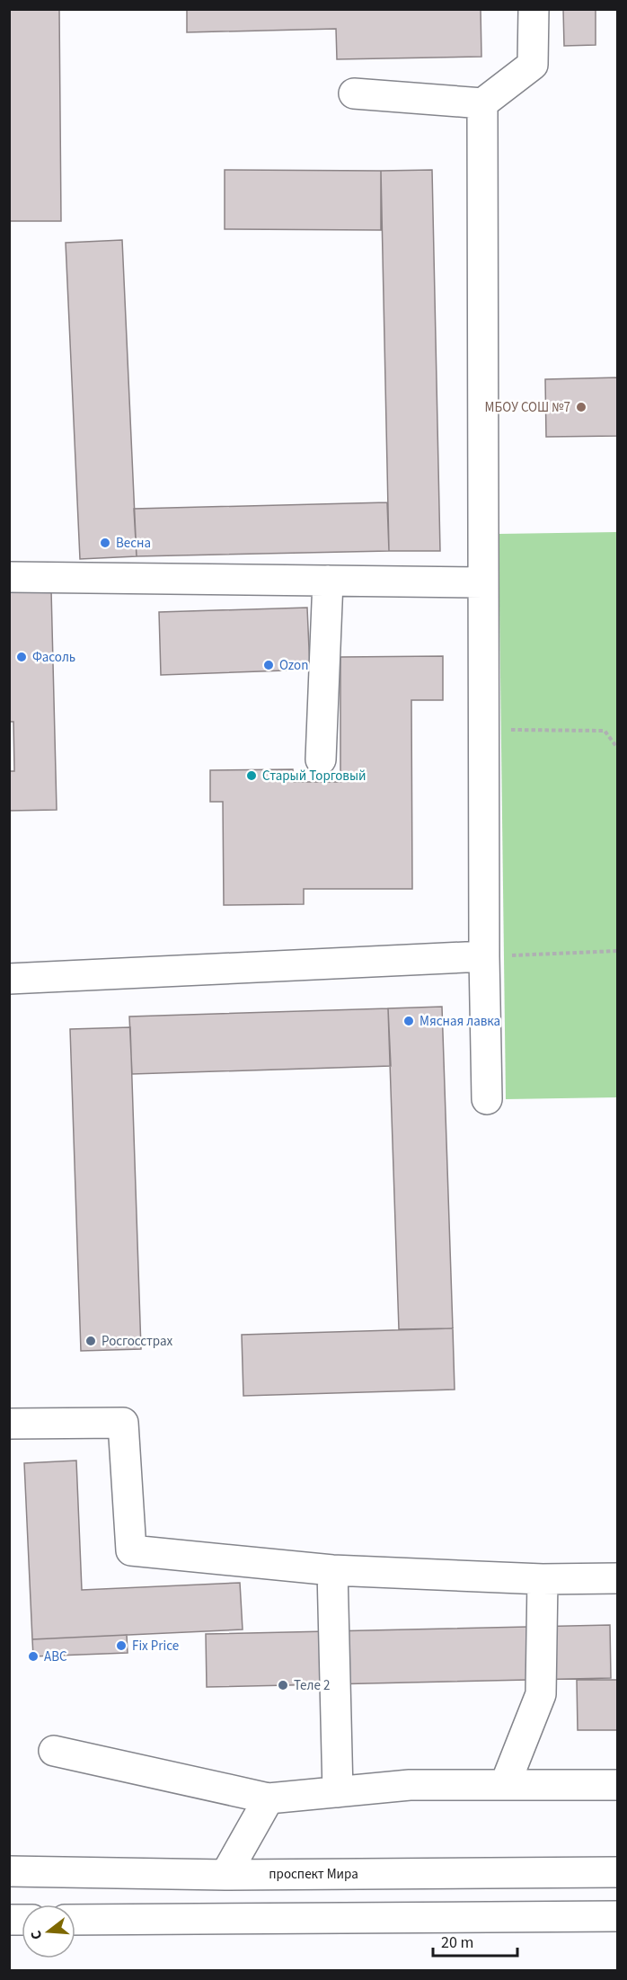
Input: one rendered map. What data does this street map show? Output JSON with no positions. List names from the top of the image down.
{
  "streets": {
    "street": ["проспект Мира"]
  },
  "places": [
    "МБОУ СОШ №7",
    "Весна",
    "Фасоль",
    "Ozon",
    "Старый Торговый",
    "Мясная лавка",
    "Росгосстрах",
    "Fix Price",
    "АВС",
    "Теле 2"
  ],
  "scale_bar": "20 m",
  "north": "left"
}
